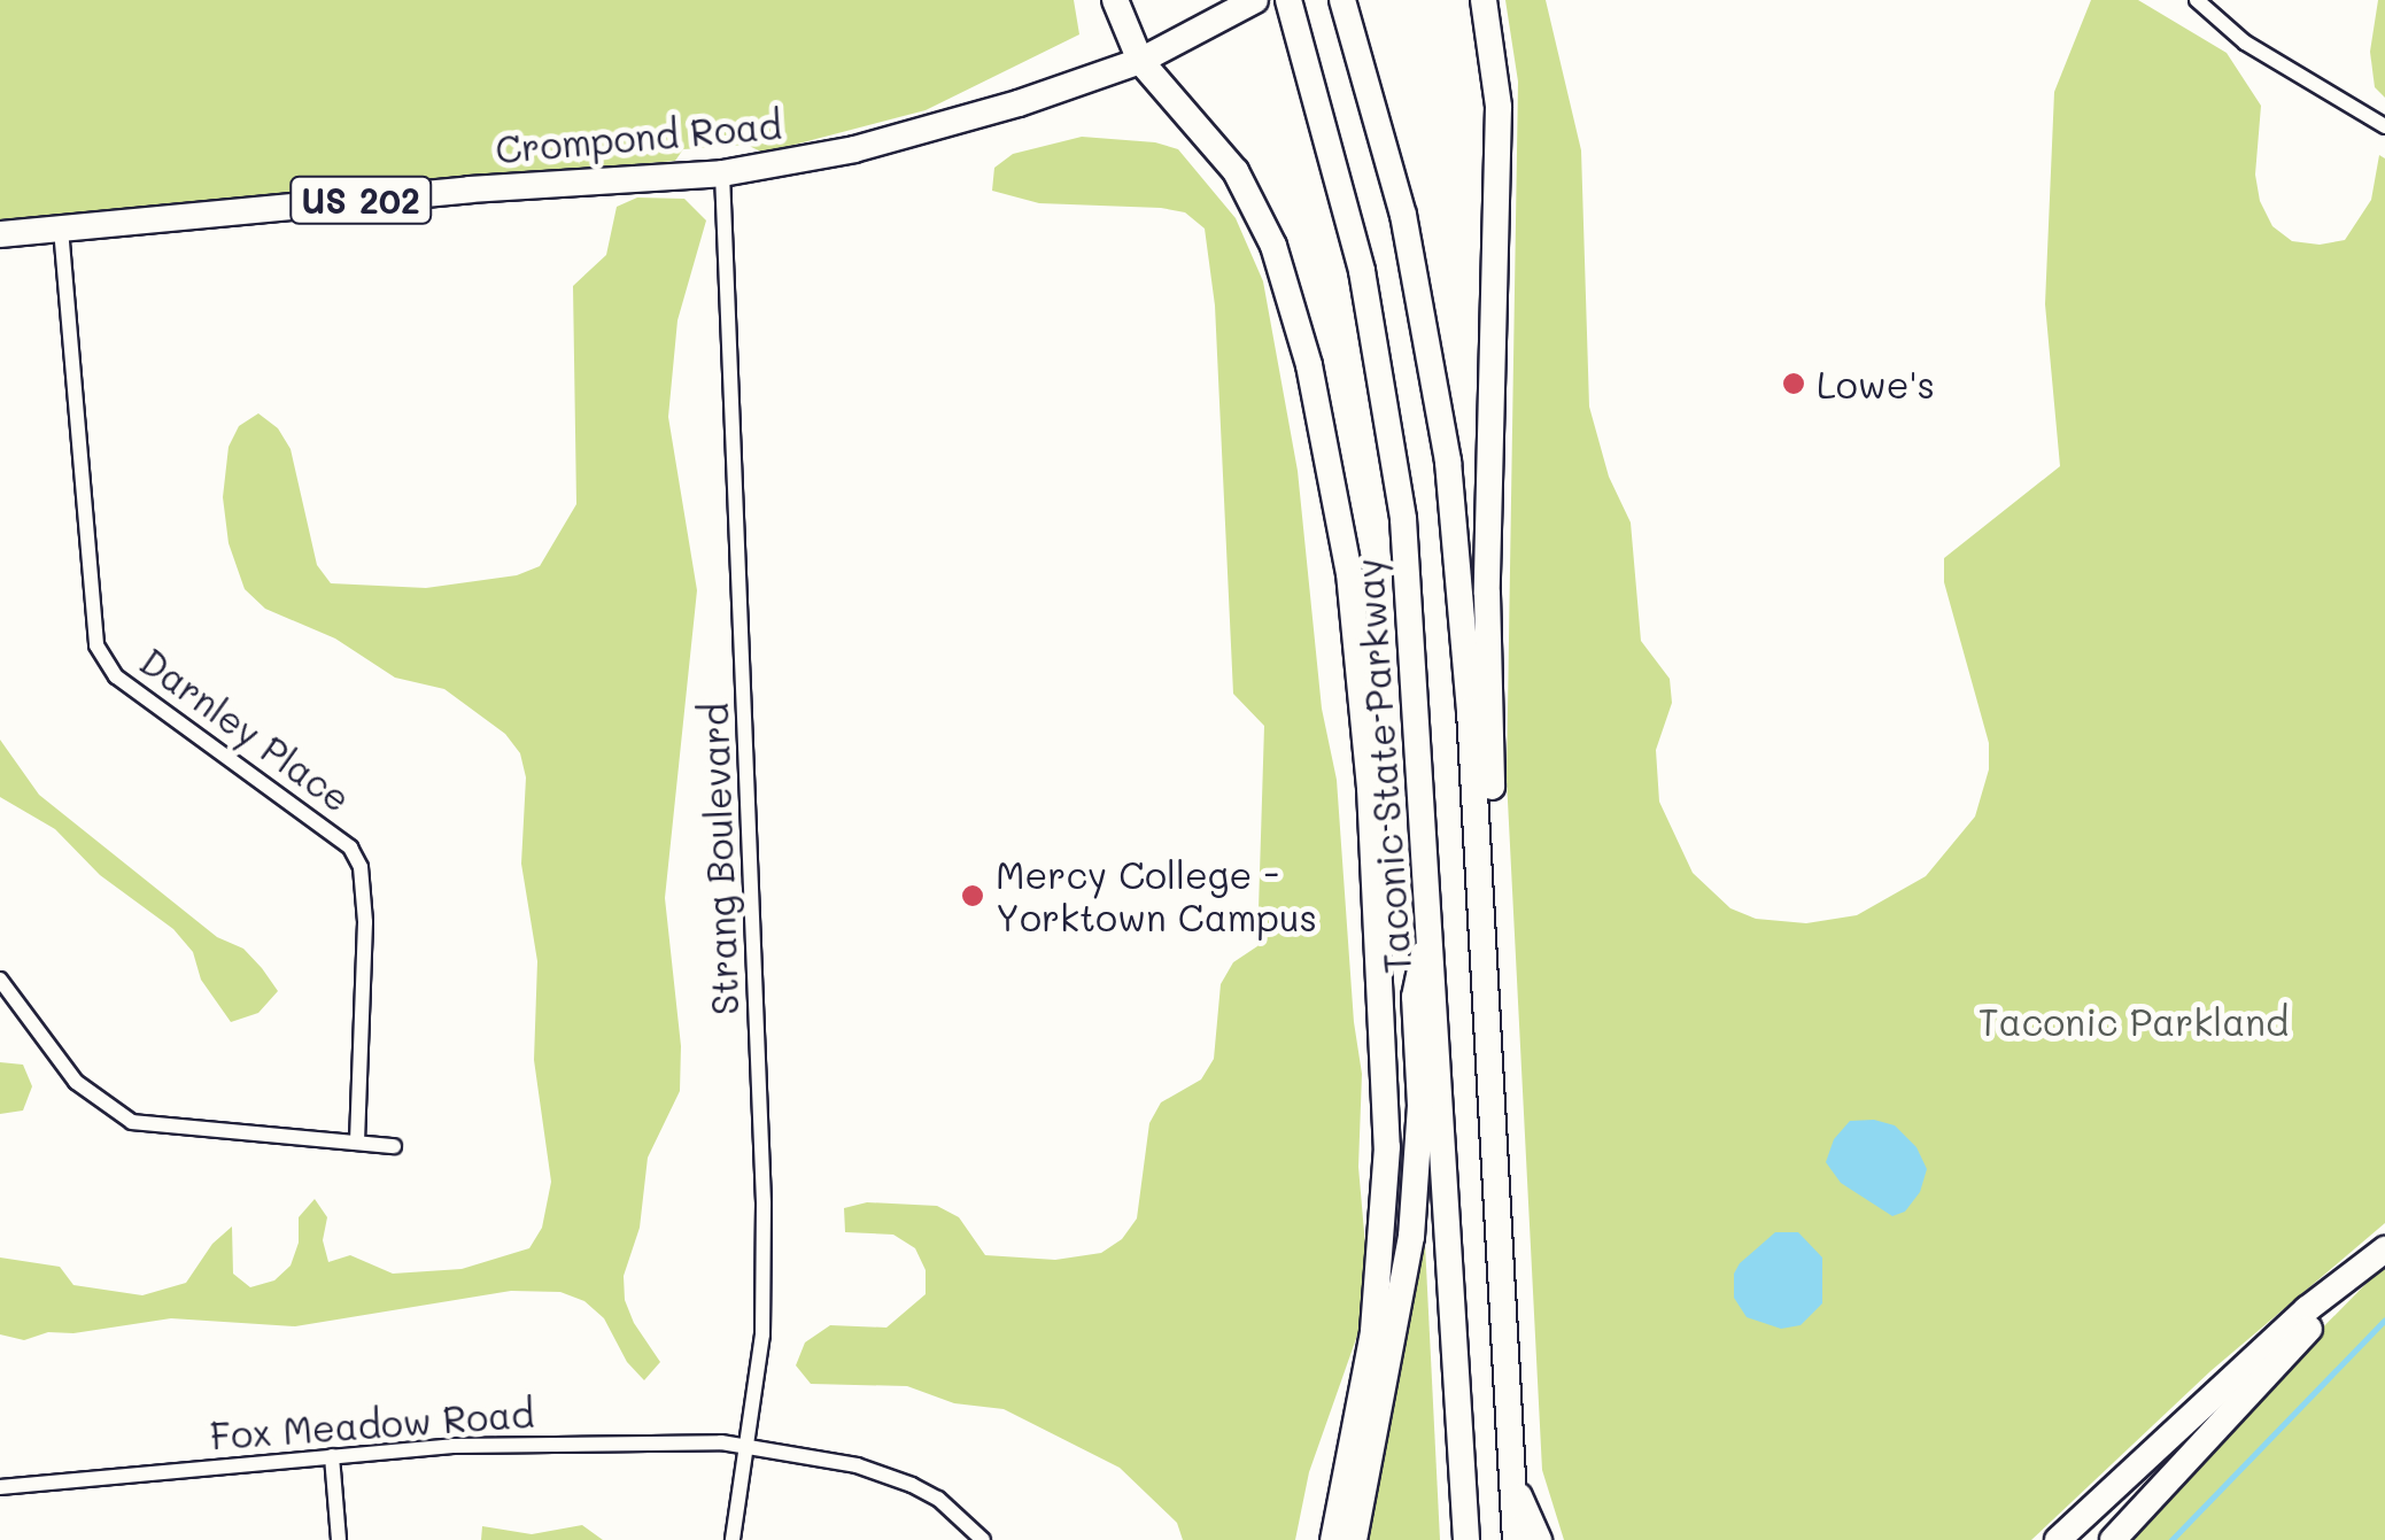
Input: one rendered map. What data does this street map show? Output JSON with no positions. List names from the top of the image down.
{
  "streets": {
    "highway": ["Crompond Road", "US 202", "Taconic State Parkway"],
    "street": ["Darnley Place", "Strang Boulevard", "Fox Meadow Road"]
  },
  "crossings": [
    ["Crompond Road", "Darnley Place"],
    ["Crompond Road", "Strang Boulevard"],
    ["Strang Boulevard", "Fox Meadow Road"]
  ],
  "parks": ["Taconic Parkland"],
  "places": ["Lowe's", "Mercy College - Yorktown Campus"]
}
